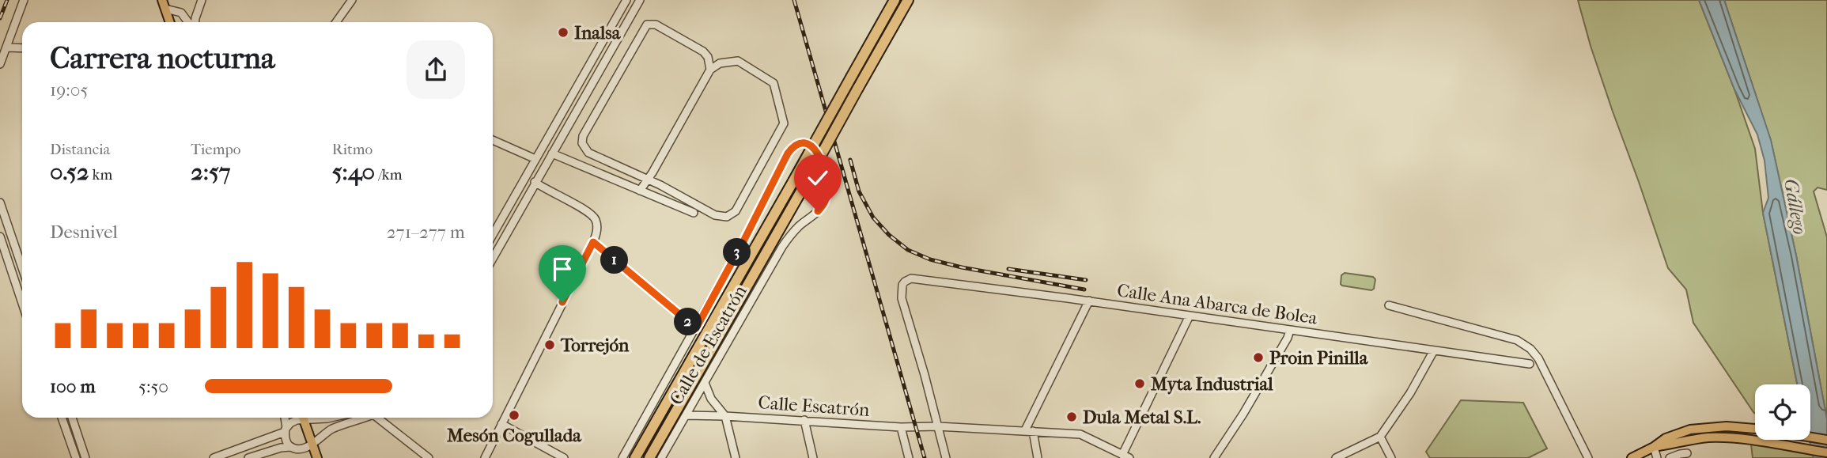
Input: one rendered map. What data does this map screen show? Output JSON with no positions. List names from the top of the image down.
{
  "streets": {
    "street": ["Calle Ana Abarca de Bolea", "Calle de Escatrón", "Calle Escatrón"]
  },
  "crossings": [
    ["Calle Ana Abarca de Bolea", "Calle Escatrón"],
    ["Calle de Escatrón", "Calle Escatrón"]
  ],
  "water": ["Gállego"],
  "places": [
    "Inalsa",
    "Torrejón",
    "Proin Pinilla",
    "Myta Industrial",
    "Mesón Cogullada",
    "Dula Metal S.L."
  ],
  "page": {
    "heading": ["Carrera nocturna", "19:05"],
    "stats": [
      ["Distancia", "0.52 km"],
      ["Tiempo", "2:57"],
      ["Ritmo", "5:40 /km"]
    ],
    "chart": ["Desnivel", "271–277 m"],
    "pins": ["3", "1", "2"],
    "list": [
      {
        "name": "100 m",
        "note": "5:50"
      }
    ]
  }
}
